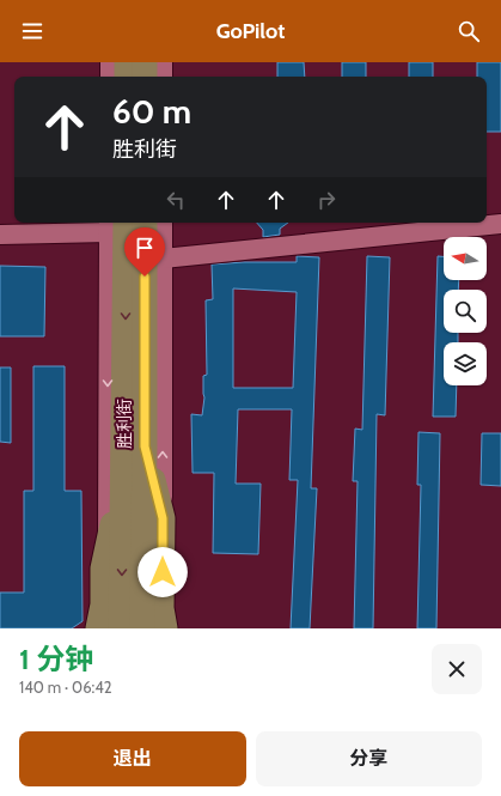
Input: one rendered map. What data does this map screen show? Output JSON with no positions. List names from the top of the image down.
{
  "streets": {
    "main road": ["胜利街"]
  },
  "north": "left",
  "page": {
    "header": "GoPilot",
    "turn": ["60 m", "胜利街"],
    "heading": ["1 分钟", "140 m · 06:42"],
    "buttons": ["退出", "分享"]
  }
}
